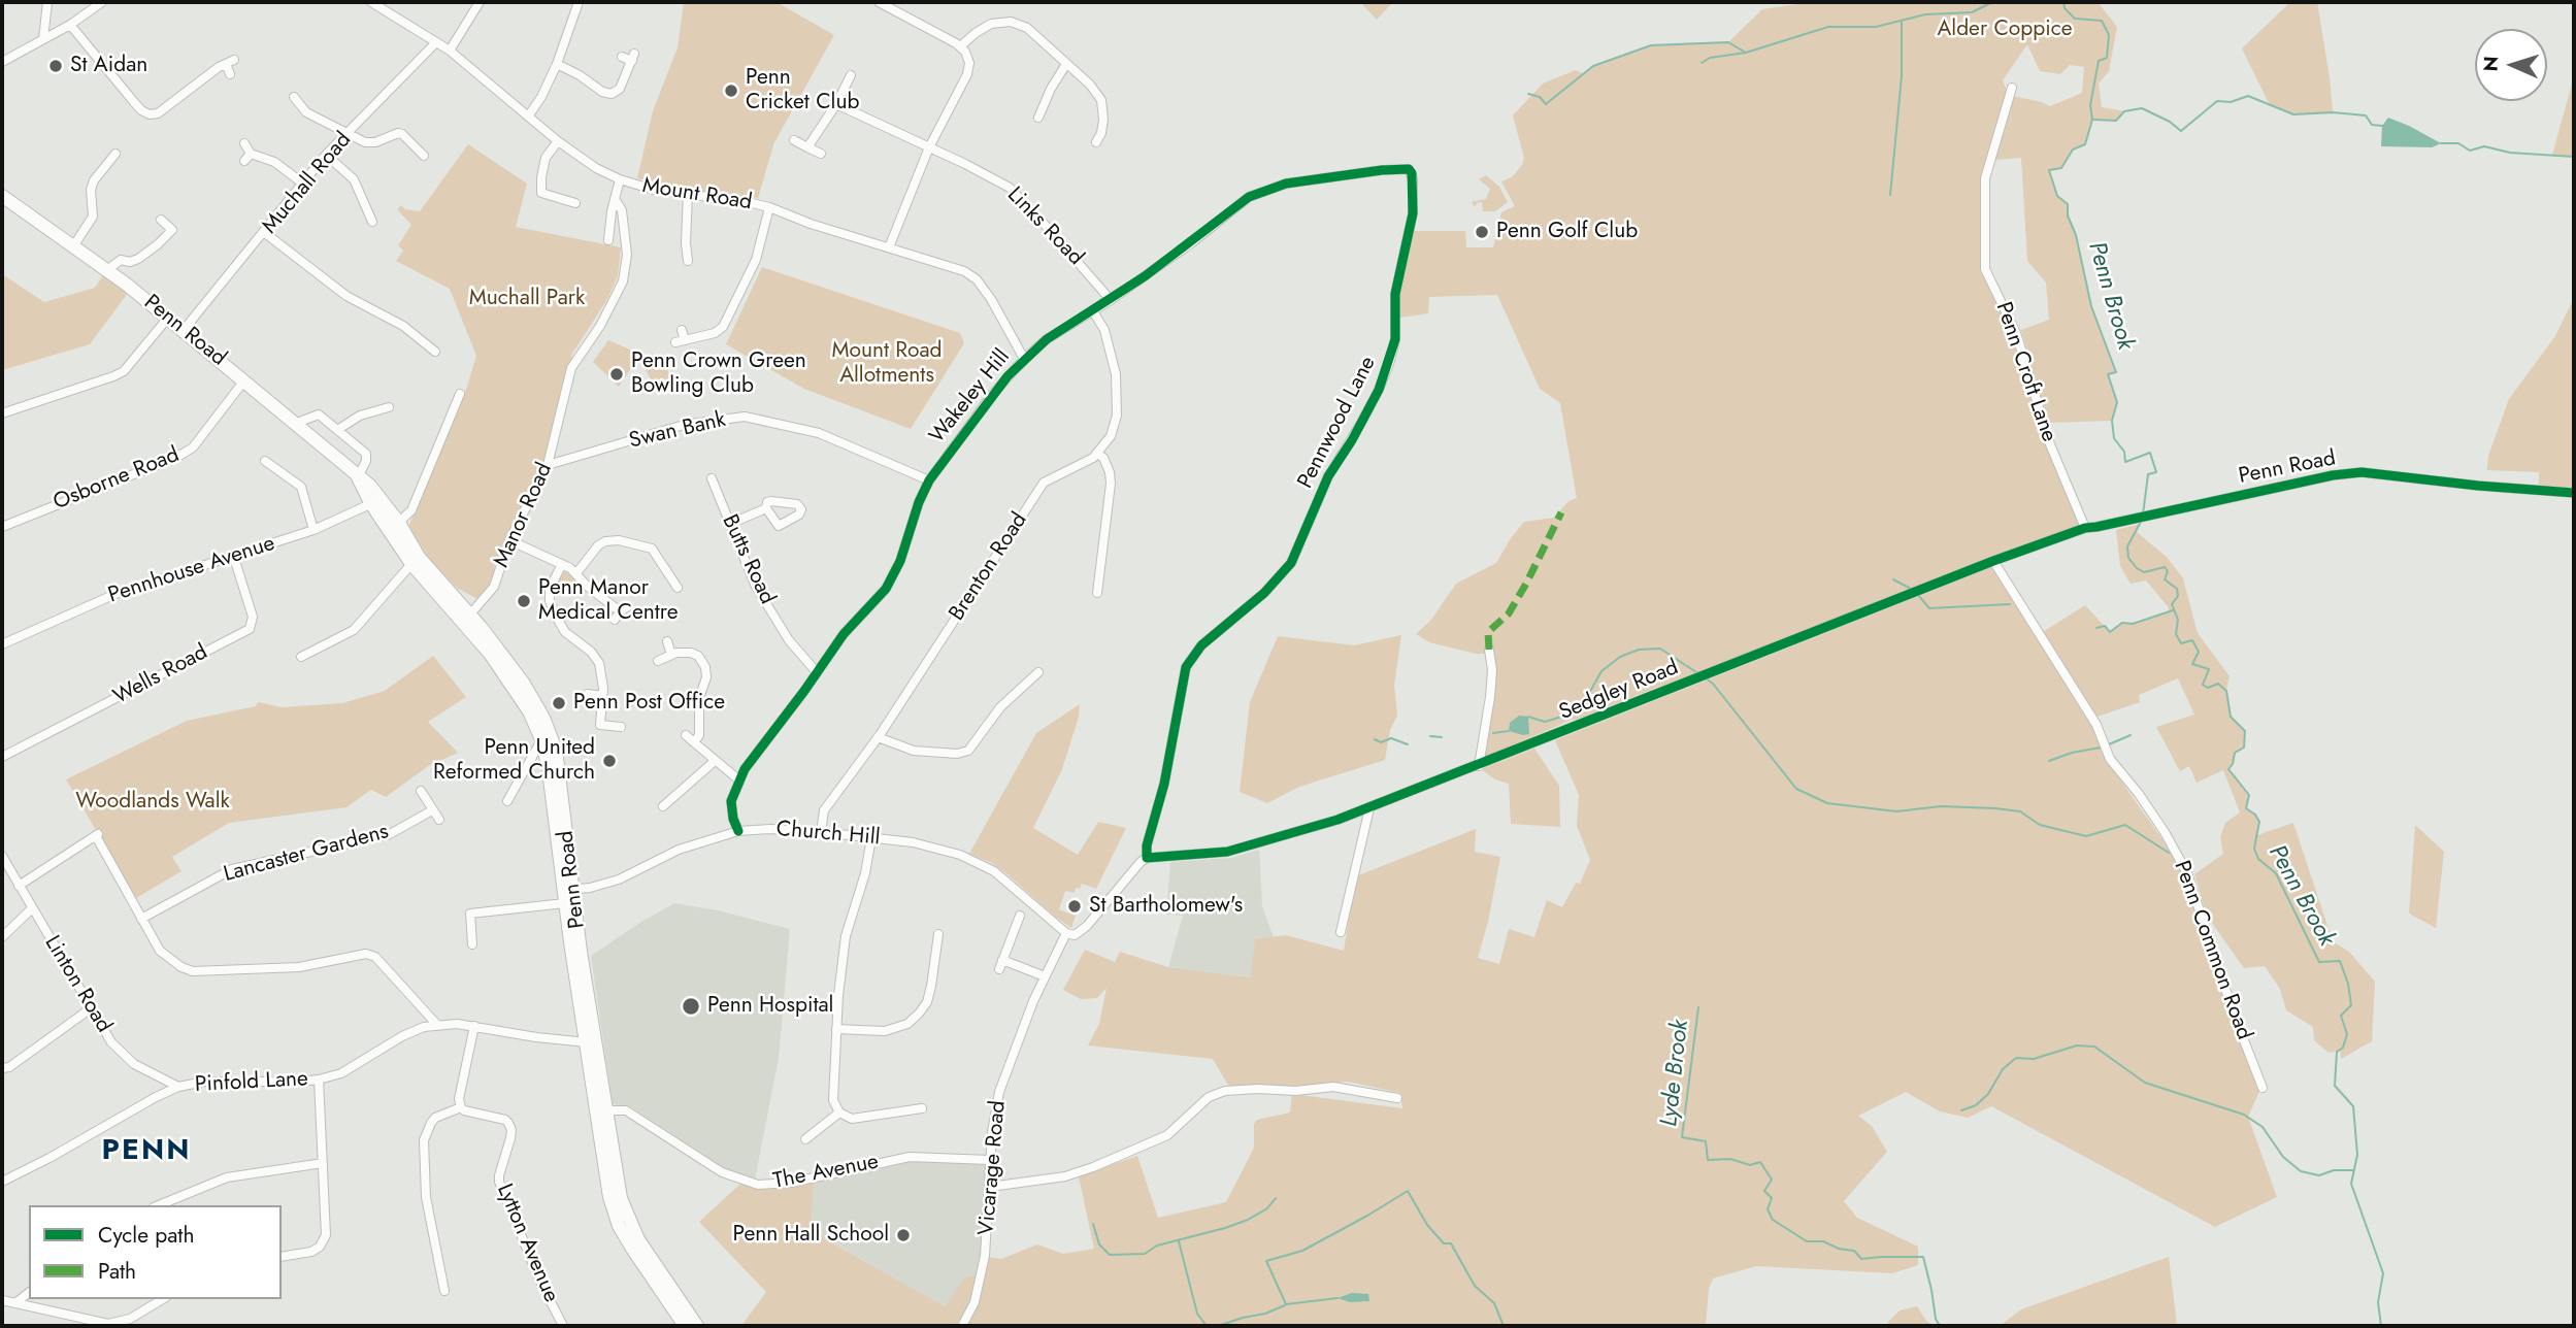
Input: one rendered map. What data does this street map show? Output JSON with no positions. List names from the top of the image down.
{
  "streets": {
    "highway": ["Penn Road"],
    "street": [
      "Muchall Road",
      "Mount Road",
      "Links Road",
      "Penn Croft Lane",
      "Wakeley Hill",
      "Pennwood Lane",
      "Swan Bank",
      "Osborne Road",
      "Manor Road",
      "Butts Road",
      "Brenton Road",
      "Pennhouse Avenue",
      "Wells Road",
      "Sedgley Road",
      "Church Hill",
      "Lancaster Gardens",
      "Penn Common Road",
      "Linton Road",
      "Pinfold Lane",
      "Vicarage Road",
      "The Avenue",
      "Lytton Avenue"
    ]
  },
  "crossings": [
    ["Muchall Road", "Mount Road"],
    ["Muchall Road", "Penn Road"],
    ["Mount Road", "Wakeley Hill"],
    ["Links Road", "Wakeley Hill"],
    ["Penn Road", "Osborne Road"],
    ["Penn Road", "Manor Road"],
    ["Penn Road", "Pennhouse Avenue"],
    ["Penn Road", "Sedgley Road"],
    ["Penn Road", "Church Hill"],
    ["Penn Road", "Pinfold Lane"],
    ["Penn Road", "The Avenue"],
    ["Penn Croft Lane", "Sedgley Road"],
    ["Wakeley Hill", "Pennwood Lane"],
    ["Wakeley Hill", "Swan Bank"],
    ["Wakeley Hill", "Butts Road"],
    ["Wakeley Hill", "Brenton Road"],
    ["Wakeley Hill", "Church Hill"],
    ["Pennwood Lane", "Sedgley Road"],
    ["Pennwood Lane", "Vicarage Road"],
    ["Swan Bank", "Manor Road"],
    ["Brenton Road", "Church Hill"],
    ["Pennhouse Avenue", "Wells Road"],
    ["Sedgley Road", "Penn Common Road"],
    ["Sedgley Road", "Vicarage Road"],
    ["Church Hill", "Vicarage Road"],
    ["Linton Road", "Pinfold Lane"],
    ["Vicarage Road", "The Avenue"]
  ],
  "districts": ["PENN"],
  "water": ["Penn Brook", "Lyde Brook"],
  "parks": [
    "Alder Coppice",
    "Muchall Park",
    "Mount Road Allotments",
    "Woodlands Walk"
  ],
  "places": [
    "St Aidan",
    "Penn Cricket Club",
    "Penn Golf Club",
    "Penn Crown Green Bowling Club",
    "Penn Manor Medical Centre",
    "Penn Post Office",
    "Penn United Reformed Church",
    "St Bartholomew's",
    "Penn Hospital",
    "Penn Hall School"
  ],
  "legend": ["Cycle path", "Path"],
  "north": "left"
}
